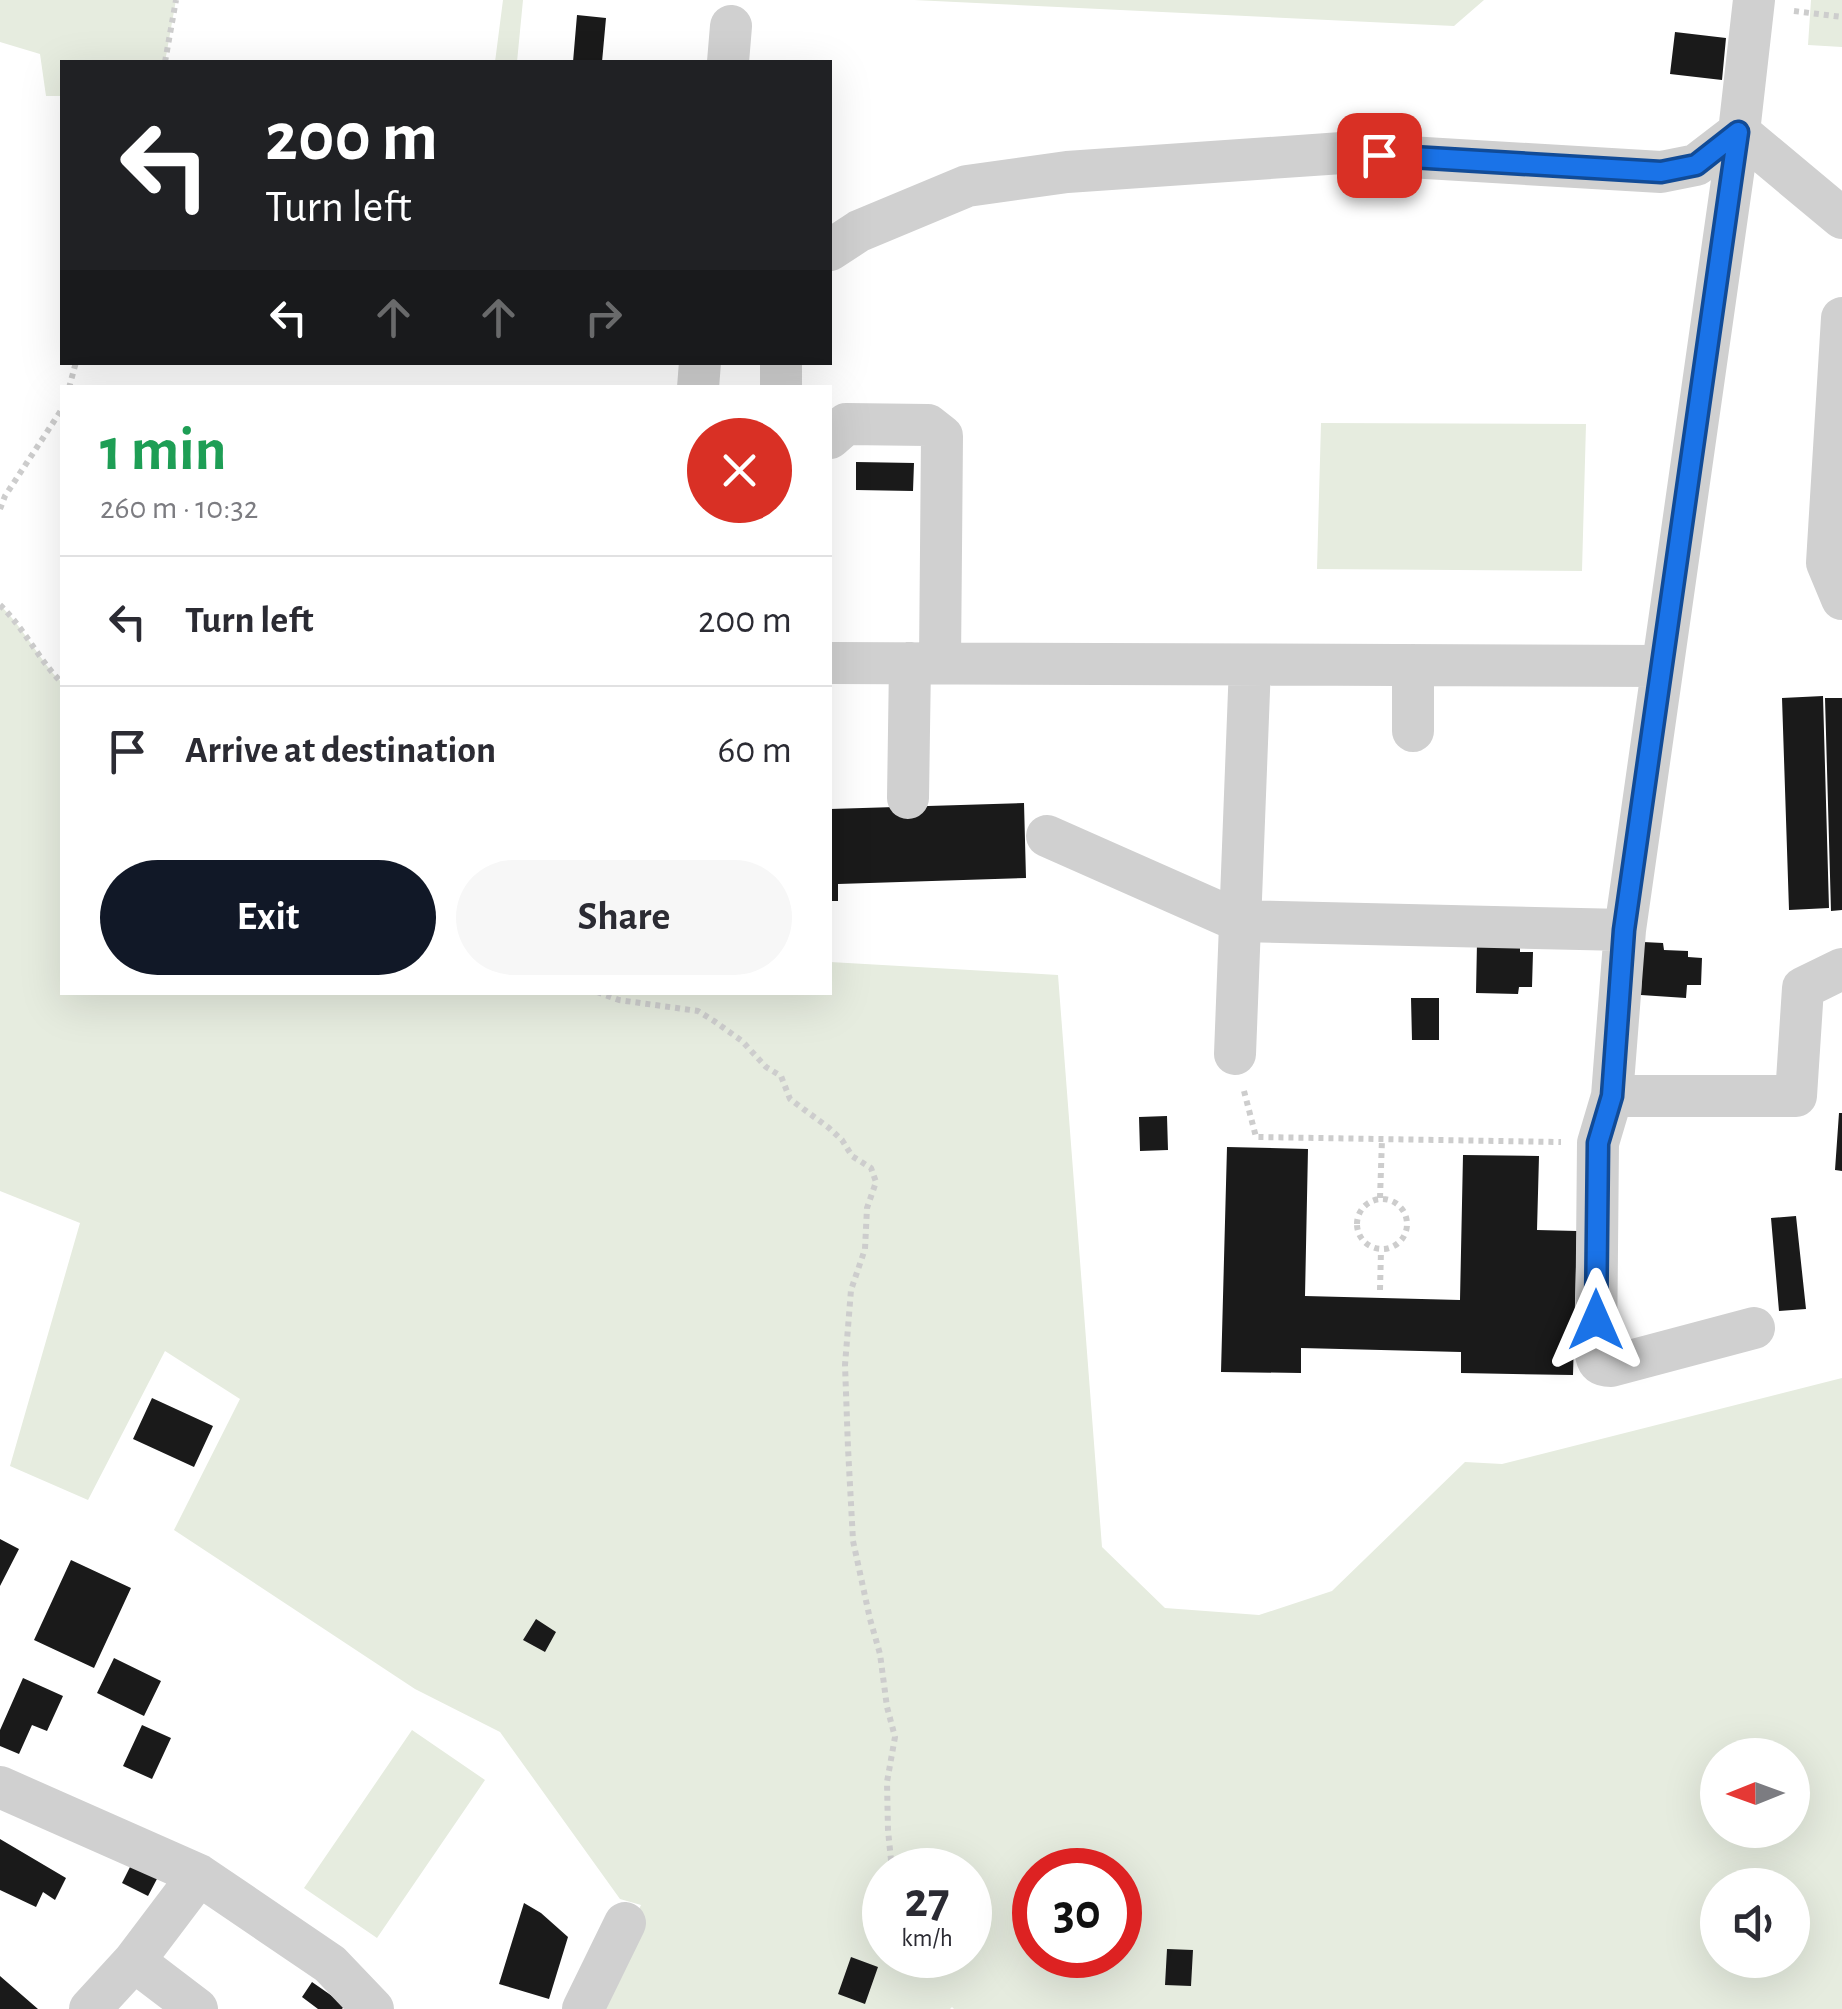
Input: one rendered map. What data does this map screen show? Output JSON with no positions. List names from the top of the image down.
{
  "north": "left",
  "page": {
    "turn": ["200 m", "Turn left"],
    "heading": ["1 min", "260 m · 10:32"],
    "list": [
      {
        "name": "Turn left",
        "value": "200 m"
      },
      {
        "name": "Arrive at destination",
        "value": "60 m"
      }
    ],
    "buttons": ["Exit", "Share"],
    "speed": "27 km/h",
    "limit": "30"
  }
}
